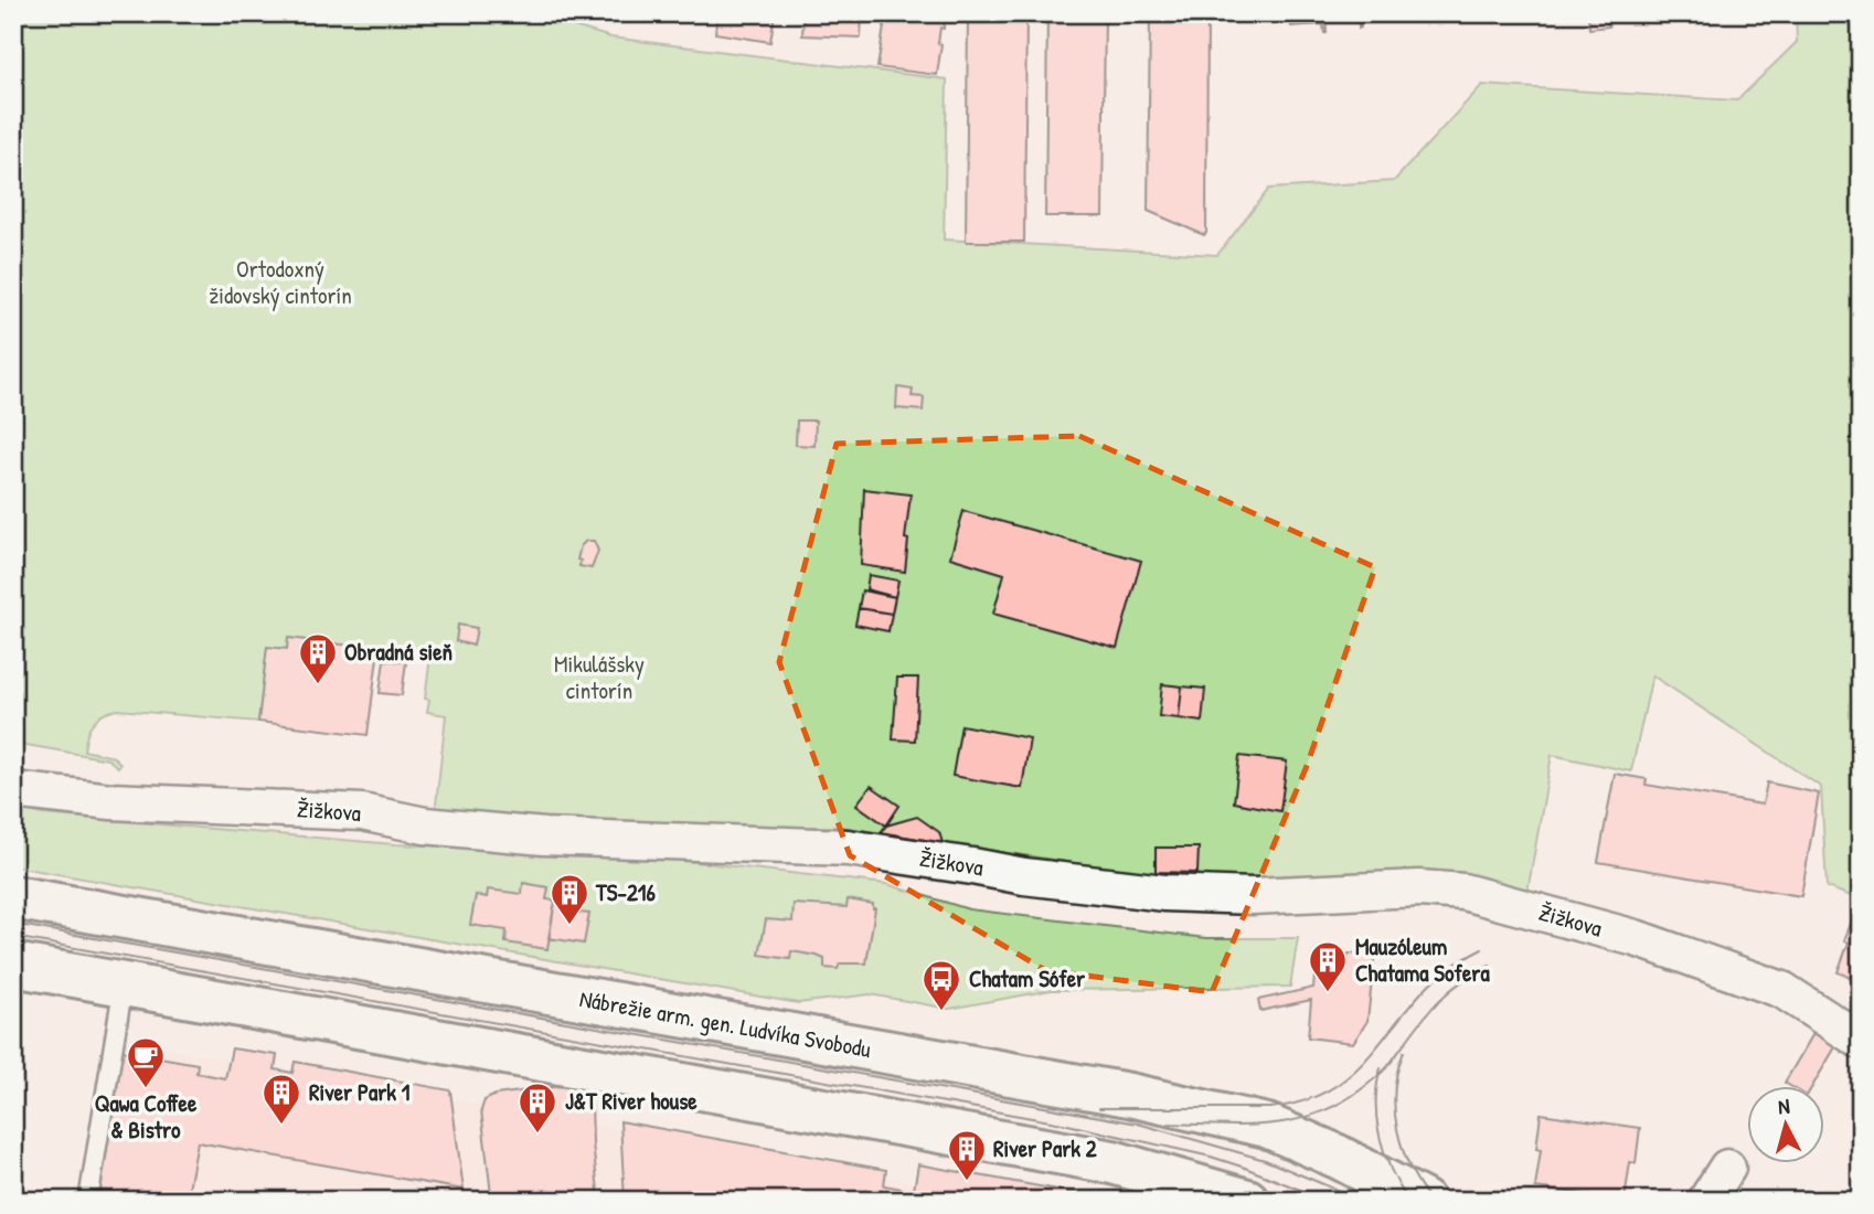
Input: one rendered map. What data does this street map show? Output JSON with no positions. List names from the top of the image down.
{
  "streets": {
    "main road": ["Nábrežie arm. gen. Ludvíka Svobodu"],
    "street": ["Žižkova"]
  },
  "parks": ["Ortodoxný židovský cintorín", "Mikulášsky cintorín"],
  "places": {
    "building": [
      "Obradná sieň",
      "TS-216",
      "Mauzóleum Chatama Sofera",
      "River Park 1",
      "J&T River house",
      "River Park 2"
    ],
    "bus stop": ["Chatam Sófer"],
    "cafe": ["Qawa Coffee & Bistro"]
  },
  "north": "top"
}
